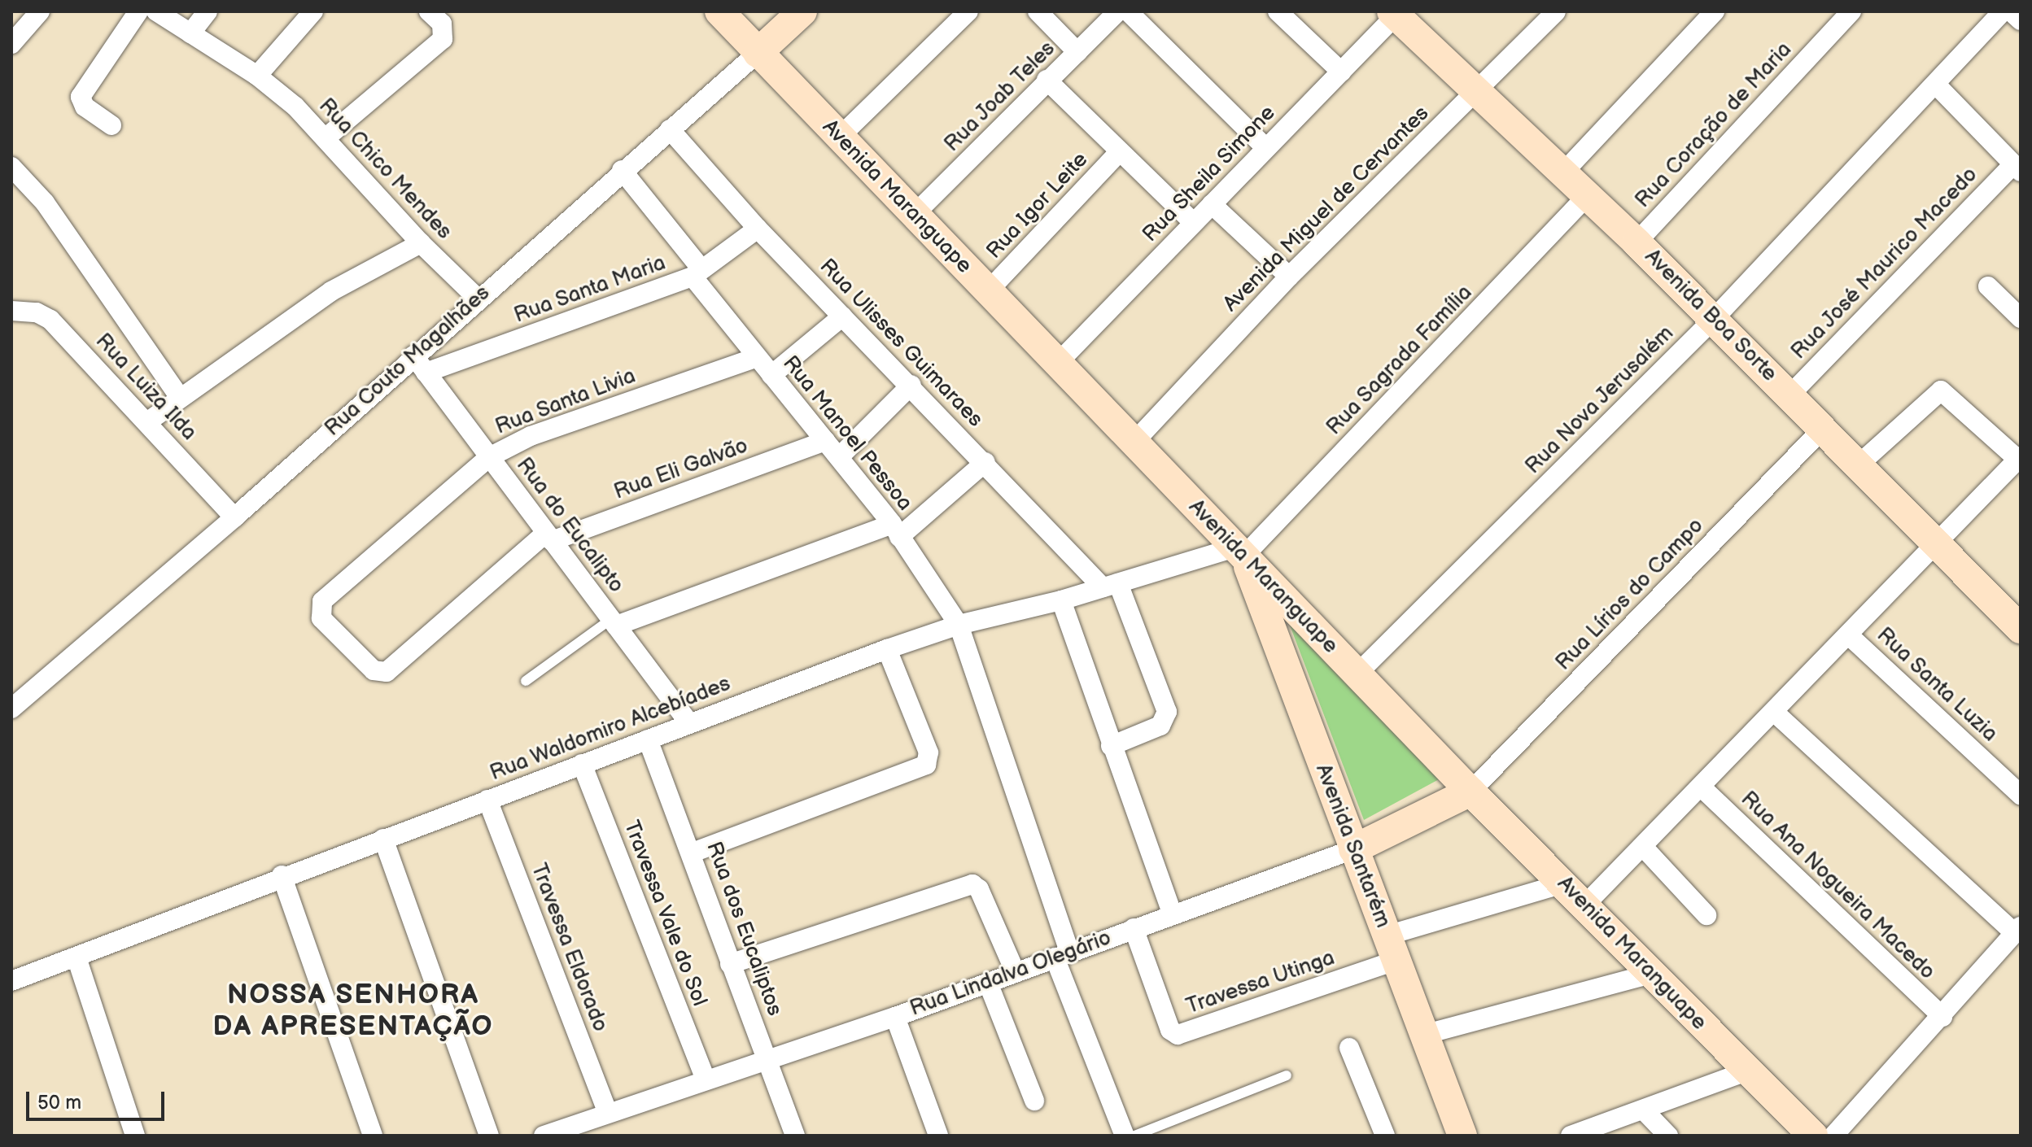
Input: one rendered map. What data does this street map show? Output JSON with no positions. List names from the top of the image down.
{
  "streets": {
    "street": [
      "Rua Joab Teles",
      "Rua Coração de Maria",
      "Rua Chico Mendes",
      "Rua Sheila Simone",
      "Avenida Maranguape",
      "Rua Igor Leite",
      "Avenida Miguel de Cervantes",
      "Rua José Maurico Macedo",
      "Rua Santa Maria",
      "Avenida Boa Sorte",
      "Rua Ulisses Guimaraes",
      "Rua Sagrada Família",
      "Rua Couto Magalhães",
      "Rua Luiza Ilda",
      "Rua Nova Jerusalém",
      "Rua Santa Livia",
      "Rua Manoel Pessoa",
      "Rua Eli Galvão",
      "Rua do Eucalipto",
      "Rua Lírios do Campo",
      "Rua Santa Luzia",
      "Rua Waldomiro Alcebíades",
      "Avenida Santarém",
      "Rua Ana Nogueira Macedo",
      "Travessa Vale do Sol",
      "Rua dos Eucaliptos",
      "Travessa Eldorado",
      "Rua Lindalva Olegário",
      "Travessa Utinga"
    ]
  },
  "crossings": [
    ["Rua Joab Teles", "Avenida Maranguape"],
    ["Rua Coração de Maria", "Avenida Boa Sorte"],
    ["Rua Chico Mendes", "Rua Couto Magalhães"],
    ["Rua Sheila Simone", "Avenida Maranguape"],
    ["Rua Sheila Simone", "Avenida Boa Sorte"],
    ["Avenida Maranguape", "Rua Igor Leite"],
    ["Avenida Maranguape", "Avenida Miguel de Cervantes"],
    ["Avenida Maranguape", "Rua Sagrada Família"],
    ["Avenida Maranguape", "Rua Couto Magalhães"],
    ["Avenida Maranguape", "Rua Nova Jerusalém"],
    ["Avenida Maranguape", "Rua Lírios do Campo"],
    ["Avenida Maranguape", "Rua Waldomiro Alcebíades"],
    ["Avenida Maranguape", "Avenida Santarém"],
    ["Avenida Maranguape", "Rua Lindalva Olegário"],
    ["Avenida Miguel de Cervantes", "Avenida Boa Sorte"],
    ["Rua José Maurico Macedo", "Avenida Boa Sorte"],
    ["Rua Santa Maria", "Rua Ulisses Guimaraes"],
    ["Rua Santa Maria", "Rua Manoel Pessoa"],
    ["Rua Santa Maria", "Rua do Eucalipto"],
    ["Avenida Boa Sorte", "Rua Sagrada Família"],
    ["Avenida Boa Sorte", "Rua Nova Jerusalém"],
    ["Avenida Boa Sorte", "Rua Lírios do Campo"],
    ["Rua Ulisses Guimaraes", "Rua Couto Magalhães"],
    ["Rua Ulisses Guimaraes", "Rua Waldomiro Alcebíades"],
    ["Rua Sagrada Família", "Rua Waldomiro Alcebíades"],
    ["Rua Sagrada Família", "Avenida Santarém"],
    ["Rua Couto Magalhães", "Rua Luiza Ilda"],
    ["Rua Couto Magalhães", "Rua Manoel Pessoa"],
    ["Rua Couto Magalhães", "Rua do Eucalipto"],
    ["Rua Santa Livia", "Rua Manoel Pessoa"],
    ["Rua Santa Livia", "Rua Eli Galvão"],
    ["Rua Santa Livia", "Rua do Eucalipto"],
    ["Rua Manoel Pessoa", "Rua Eli Galvão"],
    ["Rua Manoel Pessoa", "Rua Waldomiro Alcebíades"],
    ["Rua Manoel Pessoa", "Rua Lindalva Olegário"],
    ["Rua Eli Galvão", "Rua do Eucalipto"],
    ["Rua do Eucalipto", "Rua Waldomiro Alcebíades"],
    ["Rua Lírios do Campo", "Rua Lindalva Olegário"],
    ["Rua Waldomiro Alcebíades", "Avenida Santarém"],
    ["Rua Waldomiro Alcebíades", "Travessa Vale do Sol"],
    ["Rua Waldomiro Alcebíades", "Rua dos Eucaliptos"],
    ["Rua Waldomiro Alcebíades", "Travessa Eldorado"],
    ["Avenida Santarém", "Rua Lindalva Olegário"],
    ["Avenida Santarém", "Travessa Utinga"],
    ["Travessa Vale do Sol", "Rua Lindalva Olegário"],
    ["Rua dos Eucaliptos", "Rua Lindalva Olegário"],
    ["Travessa Eldorado", "Rua Lindalva Olegário"],
    ["Rua Lindalva Olegário", "Travessa Utinga"]
  ],
  "districts": ["NOSSA SENHORA DA APRESENTAÇÃO"],
  "scale_bar": "50 m"
}
